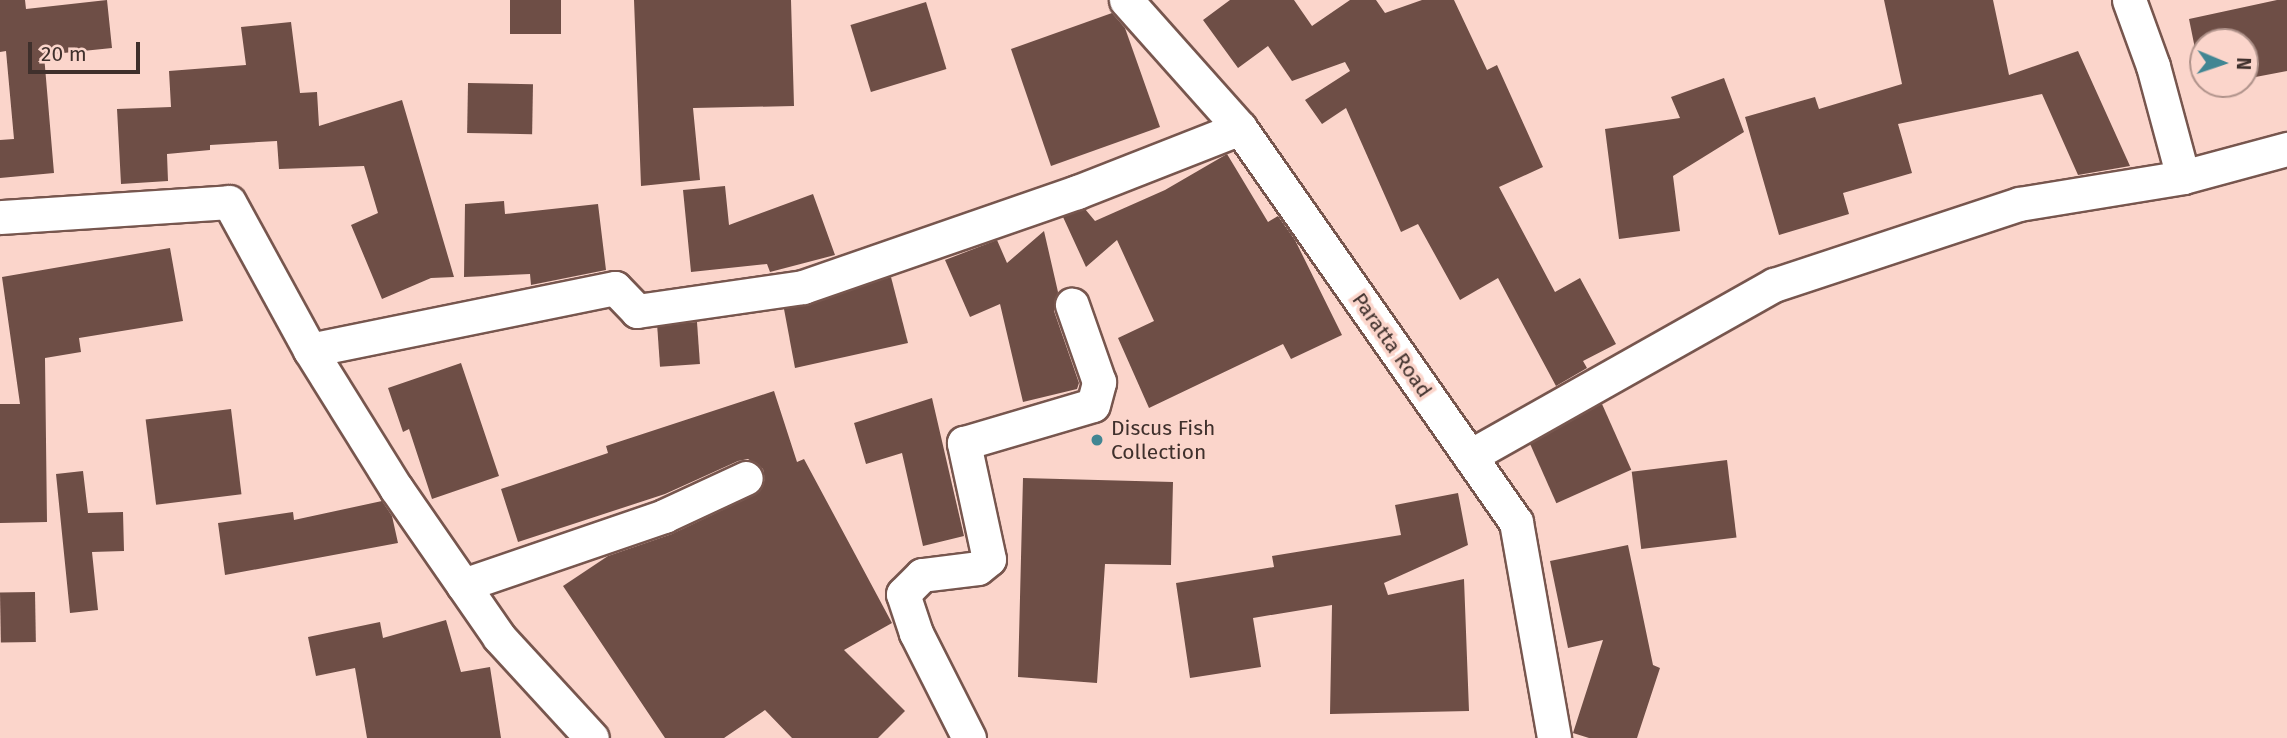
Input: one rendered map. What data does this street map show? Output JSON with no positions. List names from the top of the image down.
{
  "streets": {
    "street": ["Paratta Road"]
  },
  "places": ["Discus Fish Collection"],
  "scale_bar": "20 m",
  "north": "right"
}
